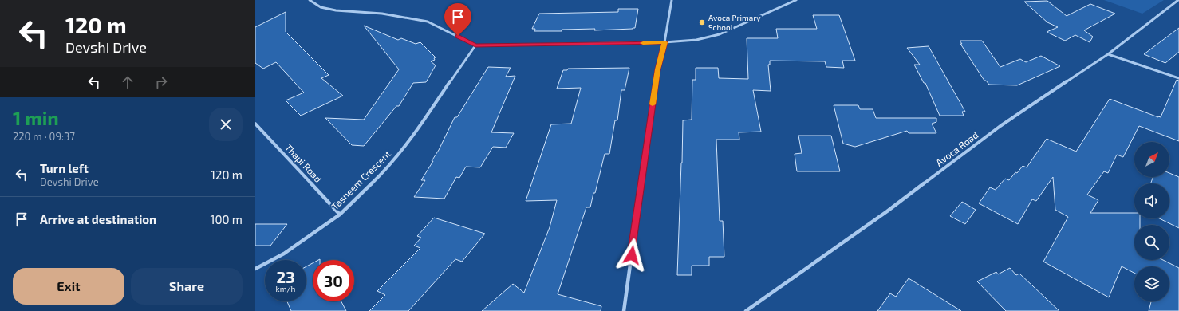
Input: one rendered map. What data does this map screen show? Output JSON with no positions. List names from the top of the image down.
{
  "streets": {
    "street": ["Avoca Road", "Thapi Road", "Tasneem Crescent"]
  },
  "crossings": [
    ["Thapi Road", "Tasneem Crescent"]
  ],
  "places": ["Avoca Primary School"],
  "north": "top right",
  "page": {
    "turn": ["120 m", "Devshi Drive"],
    "heading": ["1 min", "220 m · 09:37"],
    "list": [
      {
        "name": "Turn left",
        "note": "Devshi Drive",
        "value": "120 m"
      },
      {
        "name": "Arrive at destination",
        "value": "100 m"
      }
    ],
    "speed": "23 km/h",
    "limit": "30",
    "buttons": ["Exit", "Share"]
  }
}
